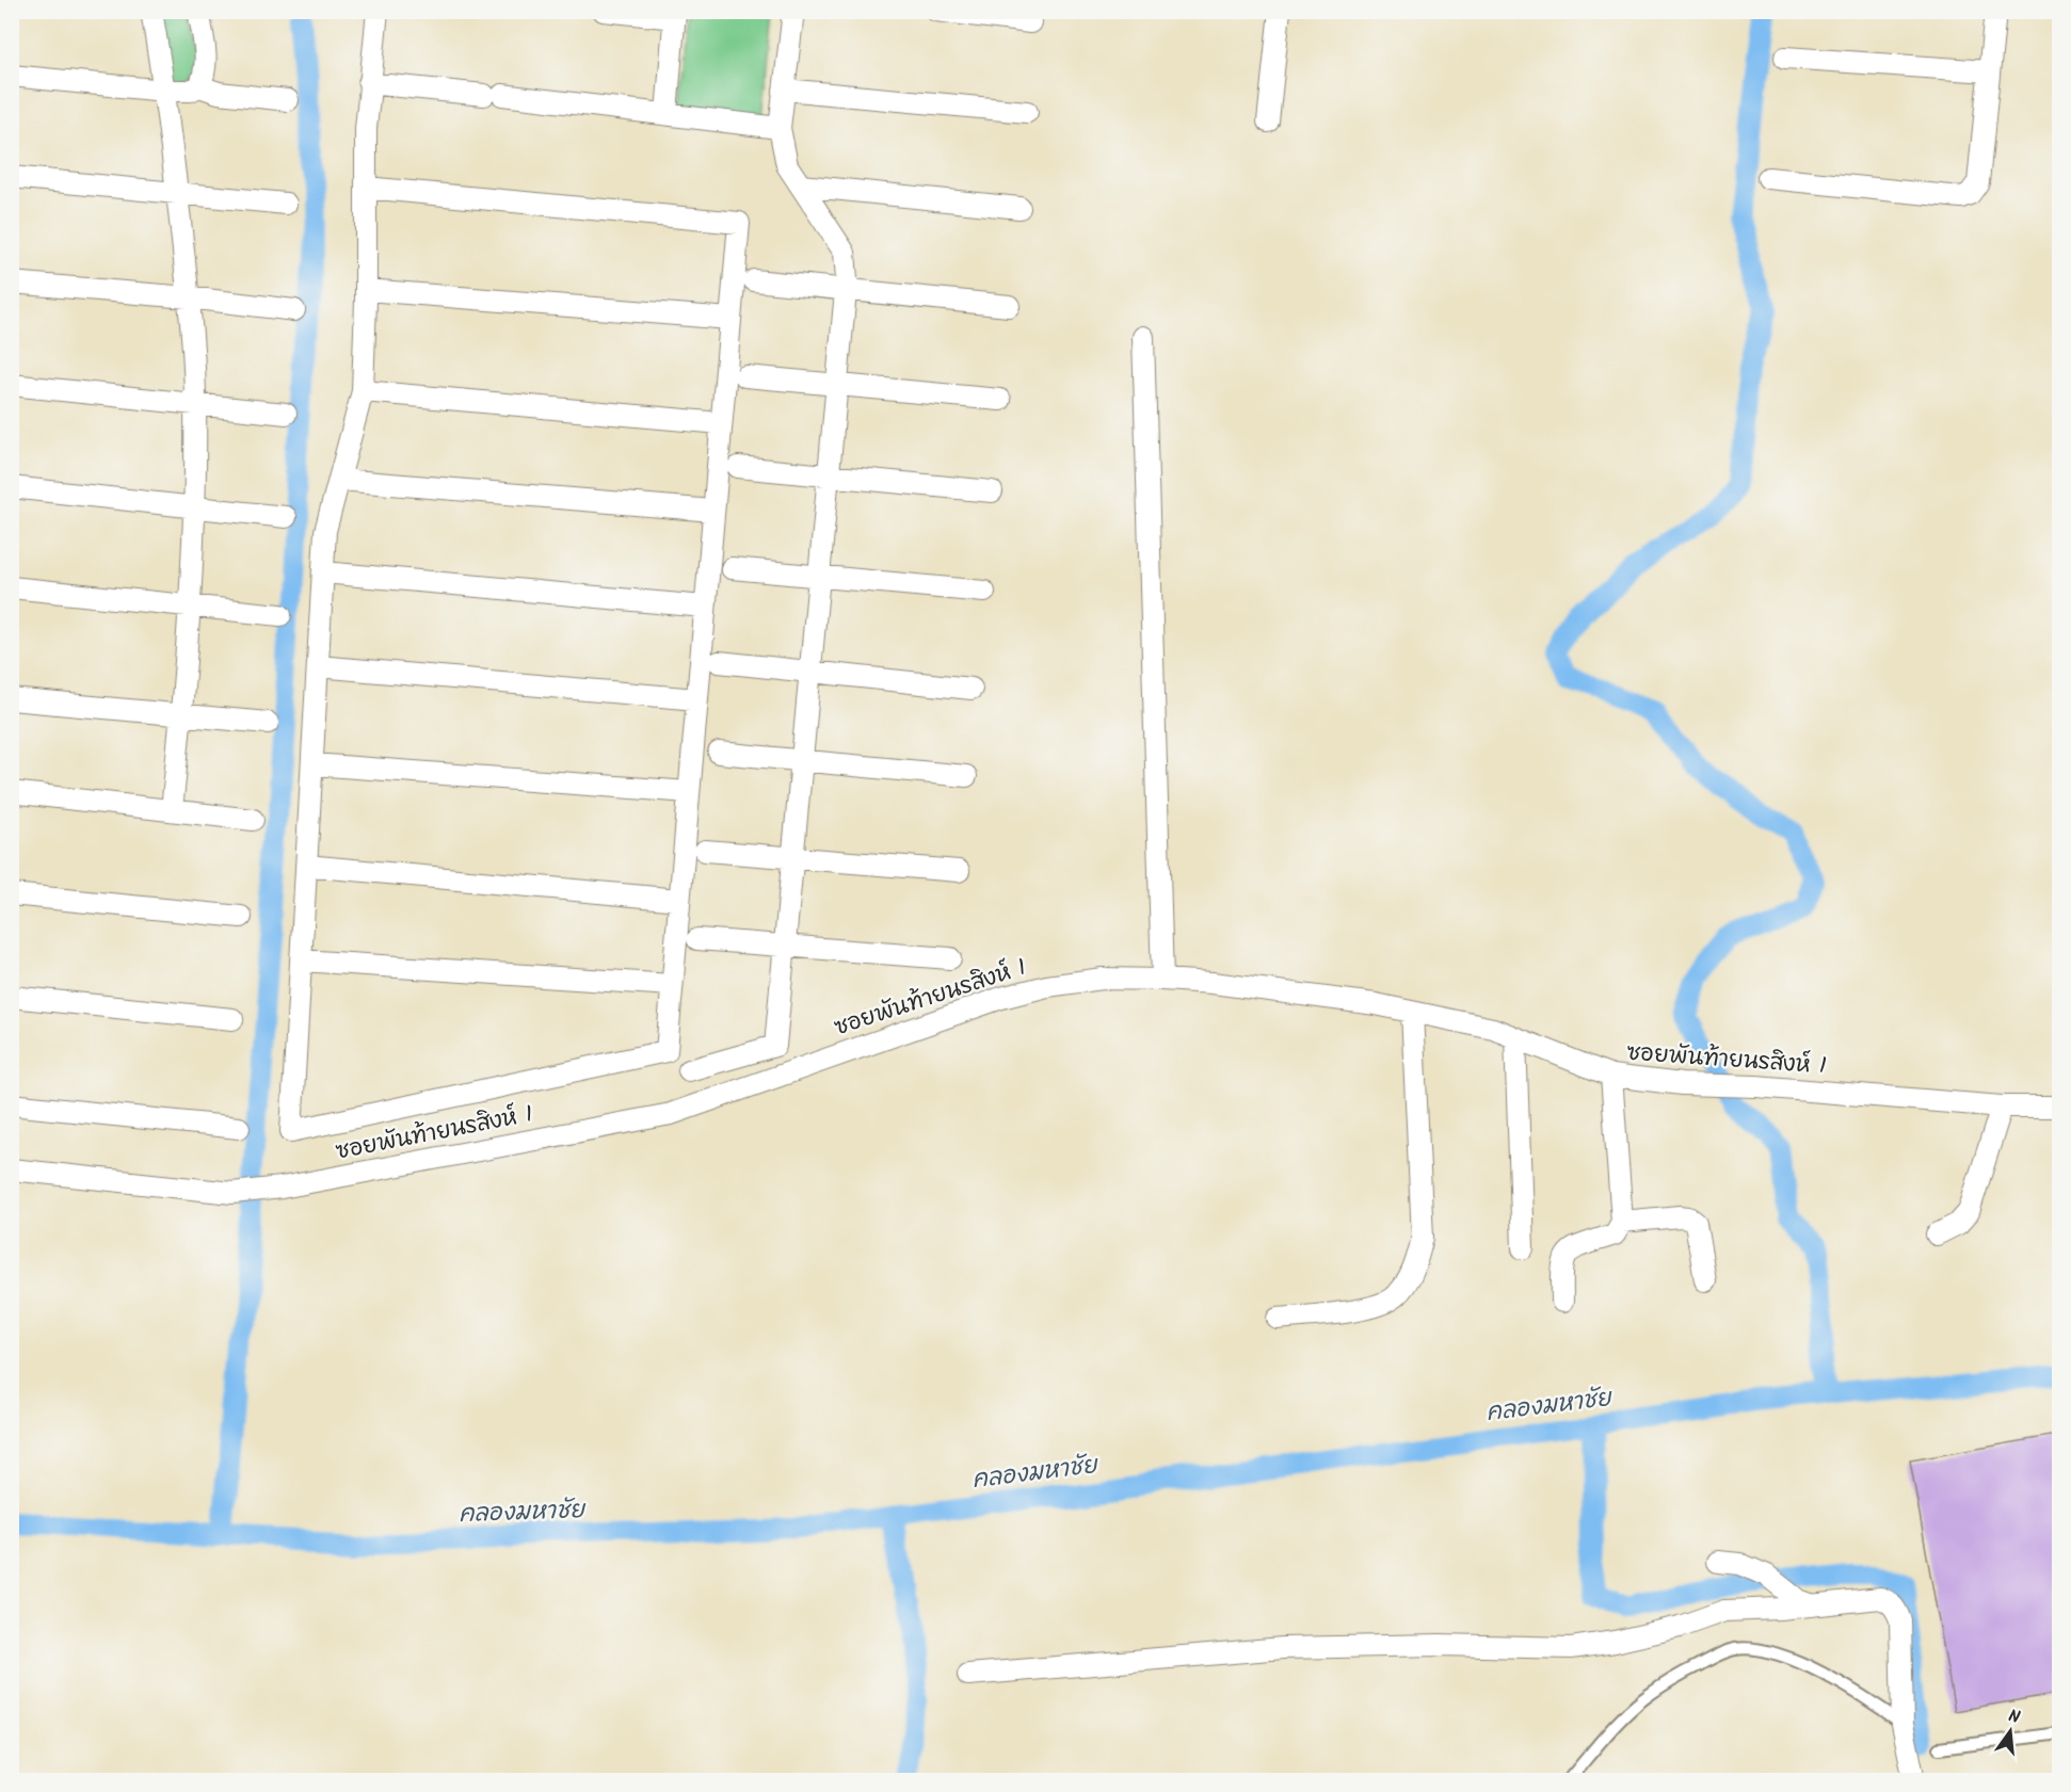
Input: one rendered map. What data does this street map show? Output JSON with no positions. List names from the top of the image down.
{
  "streets": {
    "street": ["ซอยพันท้ายนรสิงห์ 1"]
  },
  "water": ["คลองมหาชัย"],
  "north": "top"
}
